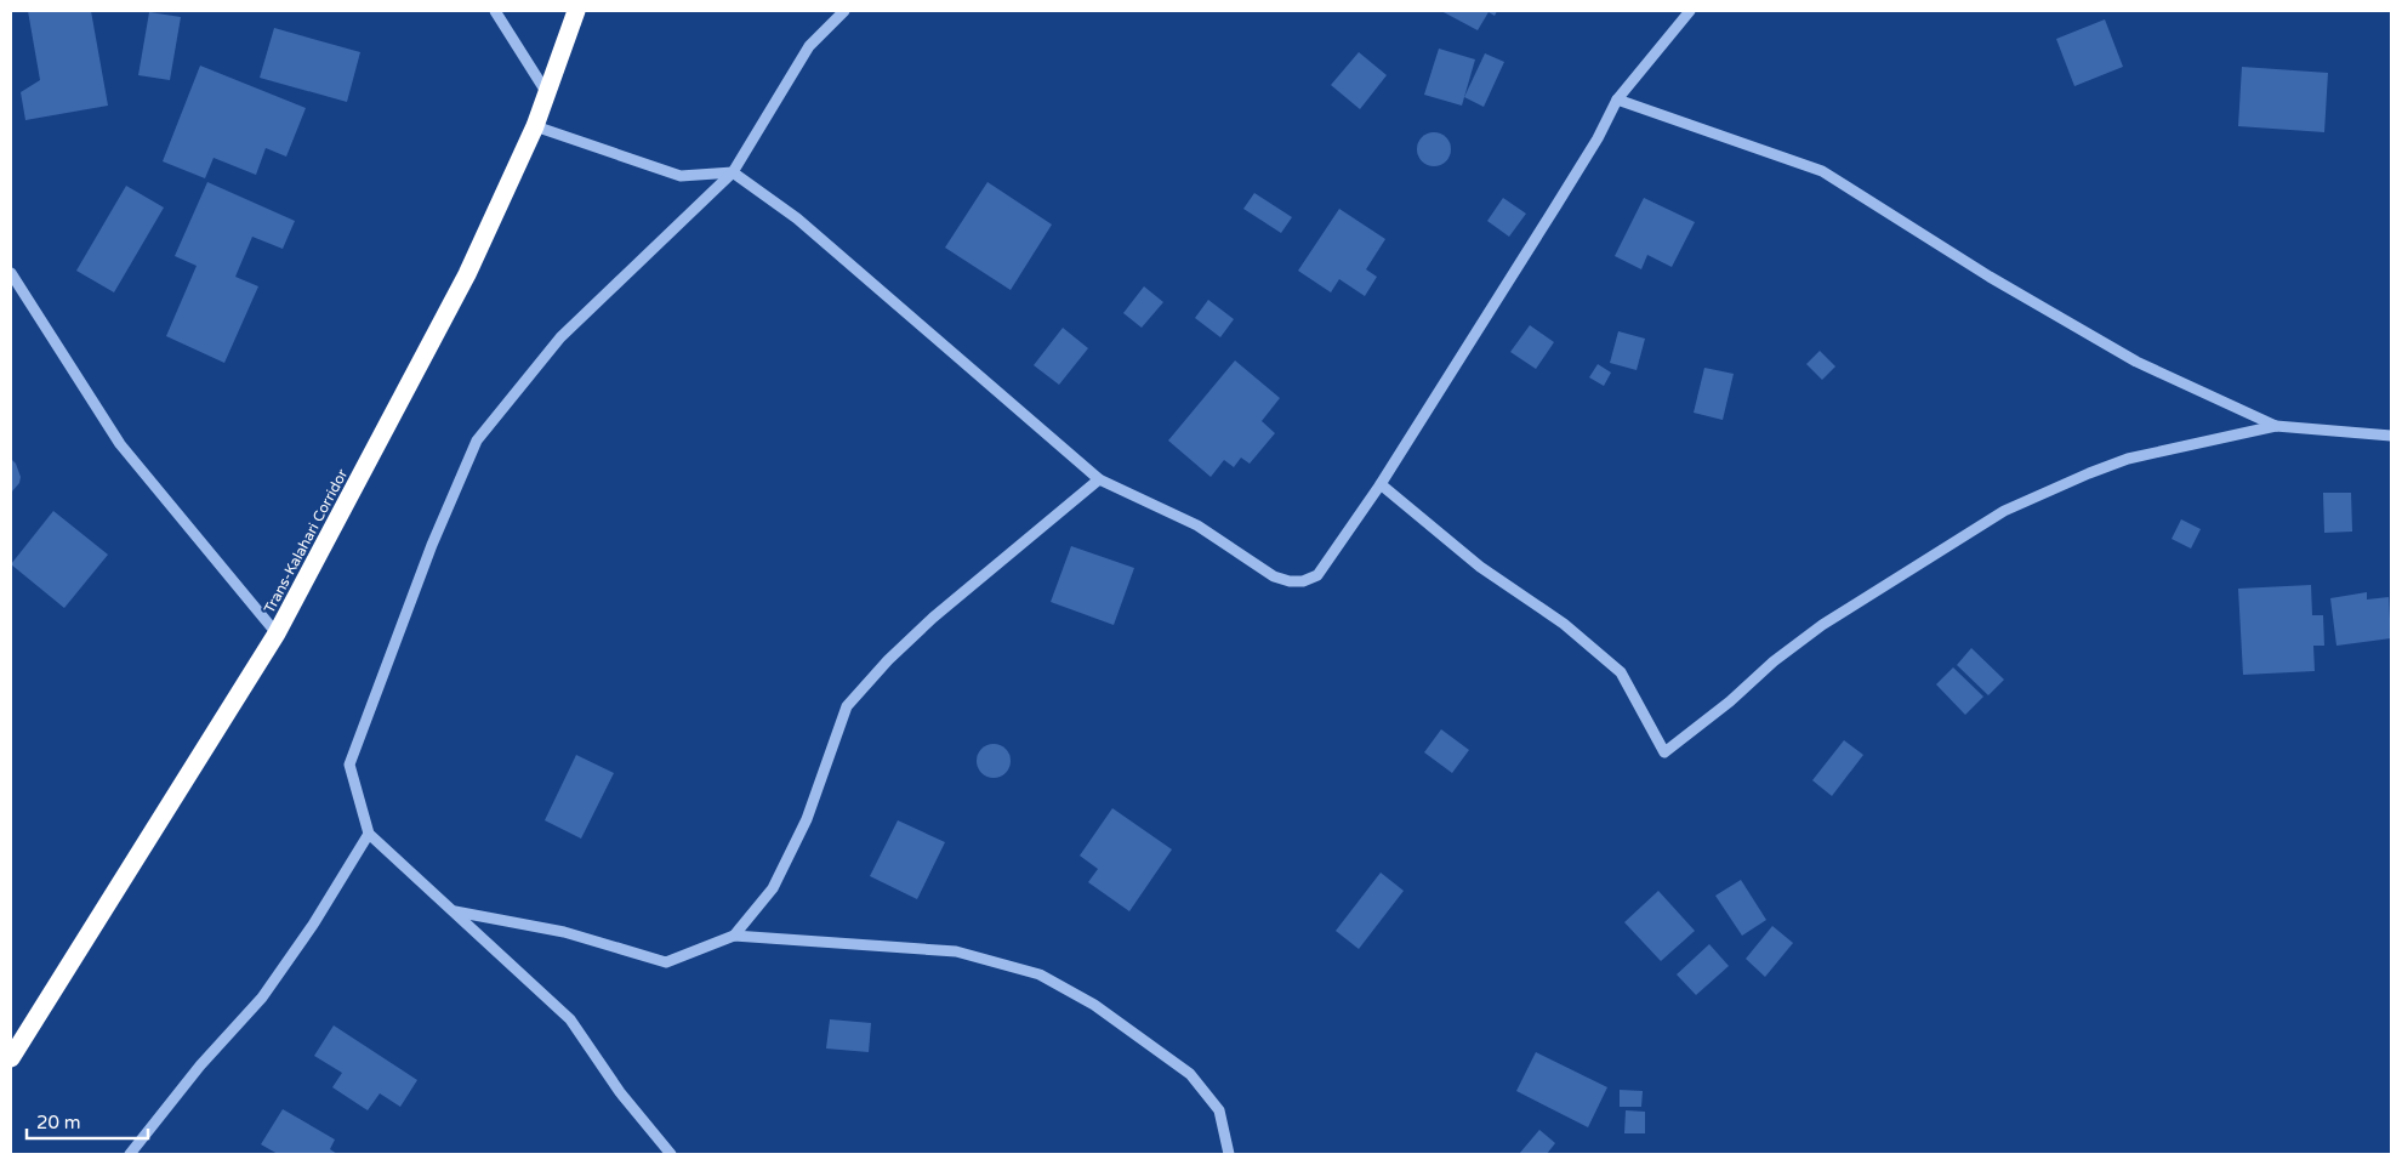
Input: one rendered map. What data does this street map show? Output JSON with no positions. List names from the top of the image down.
{
  "streets": {
    "highway": ["Trans-Kalahari Corridor"]
  },
  "scale_bar": "20 m"
}
